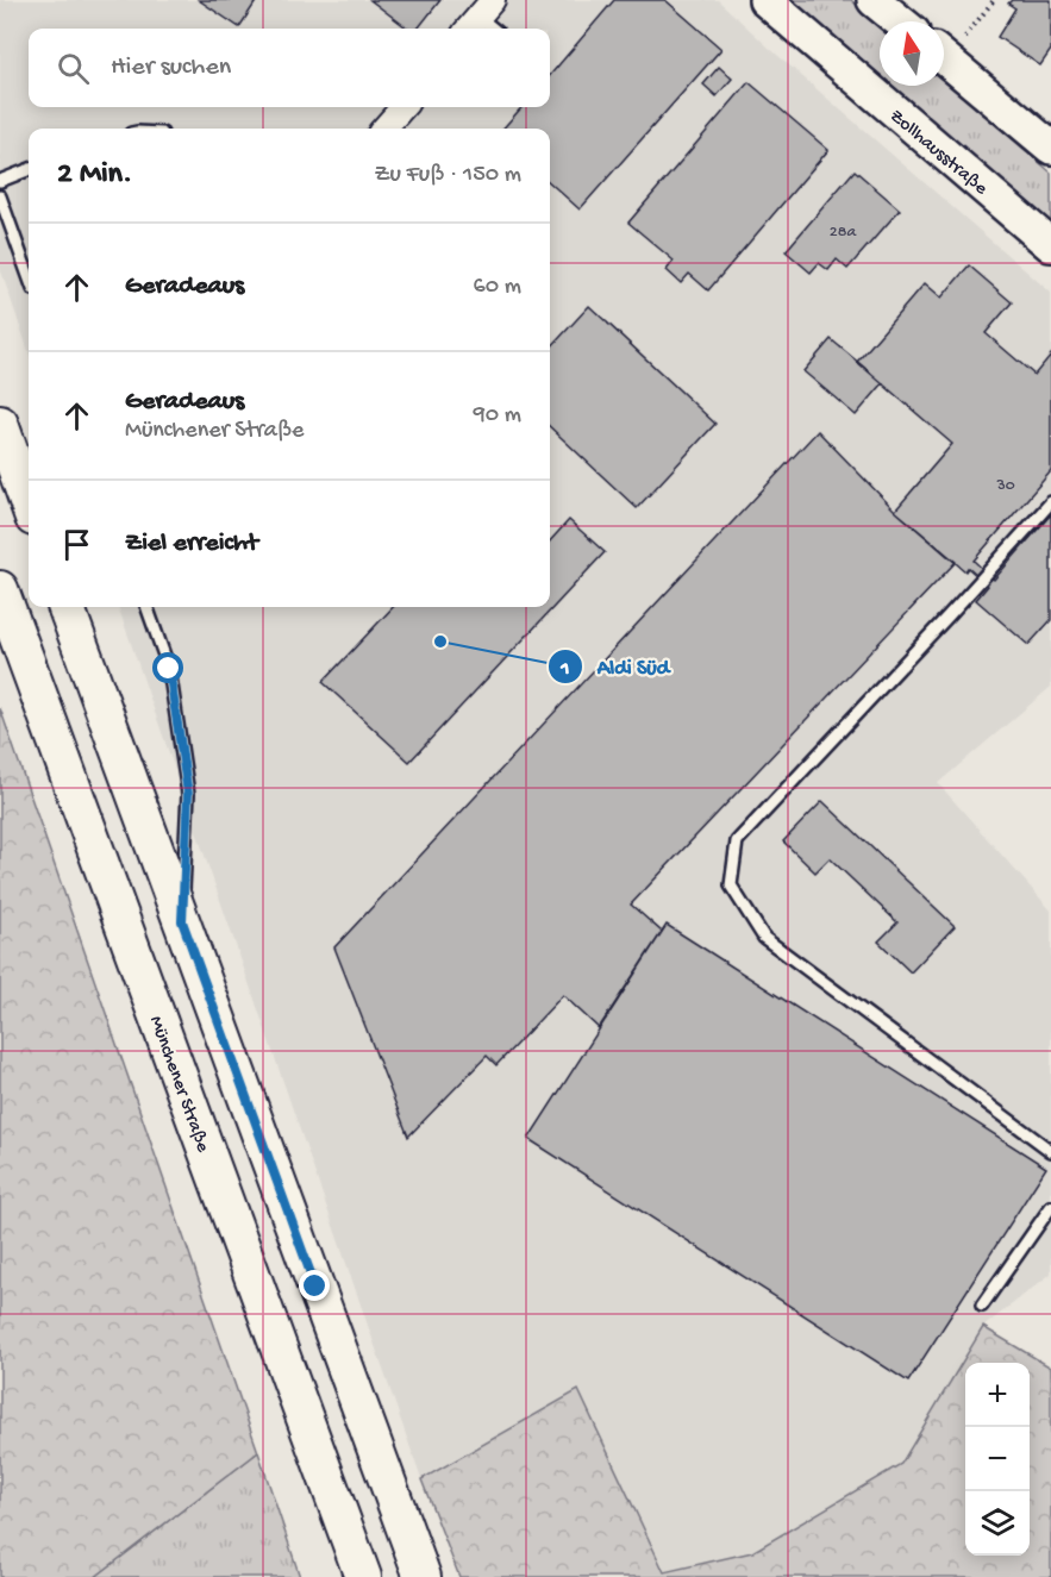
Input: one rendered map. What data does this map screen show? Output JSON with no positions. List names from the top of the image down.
{
  "streets": {
    "main road": ["Zollhausstraße", "Münchener Straße"]
  },
  "places": ["Aldi Süd"],
  "house_numbers": ["28a", "30"],
  "north": "top",
  "page": {
    "search": "Hier suchen",
    "heading": ["2 Min.", "Zu Fuß · 150 m"],
    "list": [
      ["Geradeaus", "60 m"],
      ["Geradeaus", "Münchener Straße", "90 m"],
      "Ziel erreicht"
    ],
    "map_buttons": ["+", "−"]
  }
}
